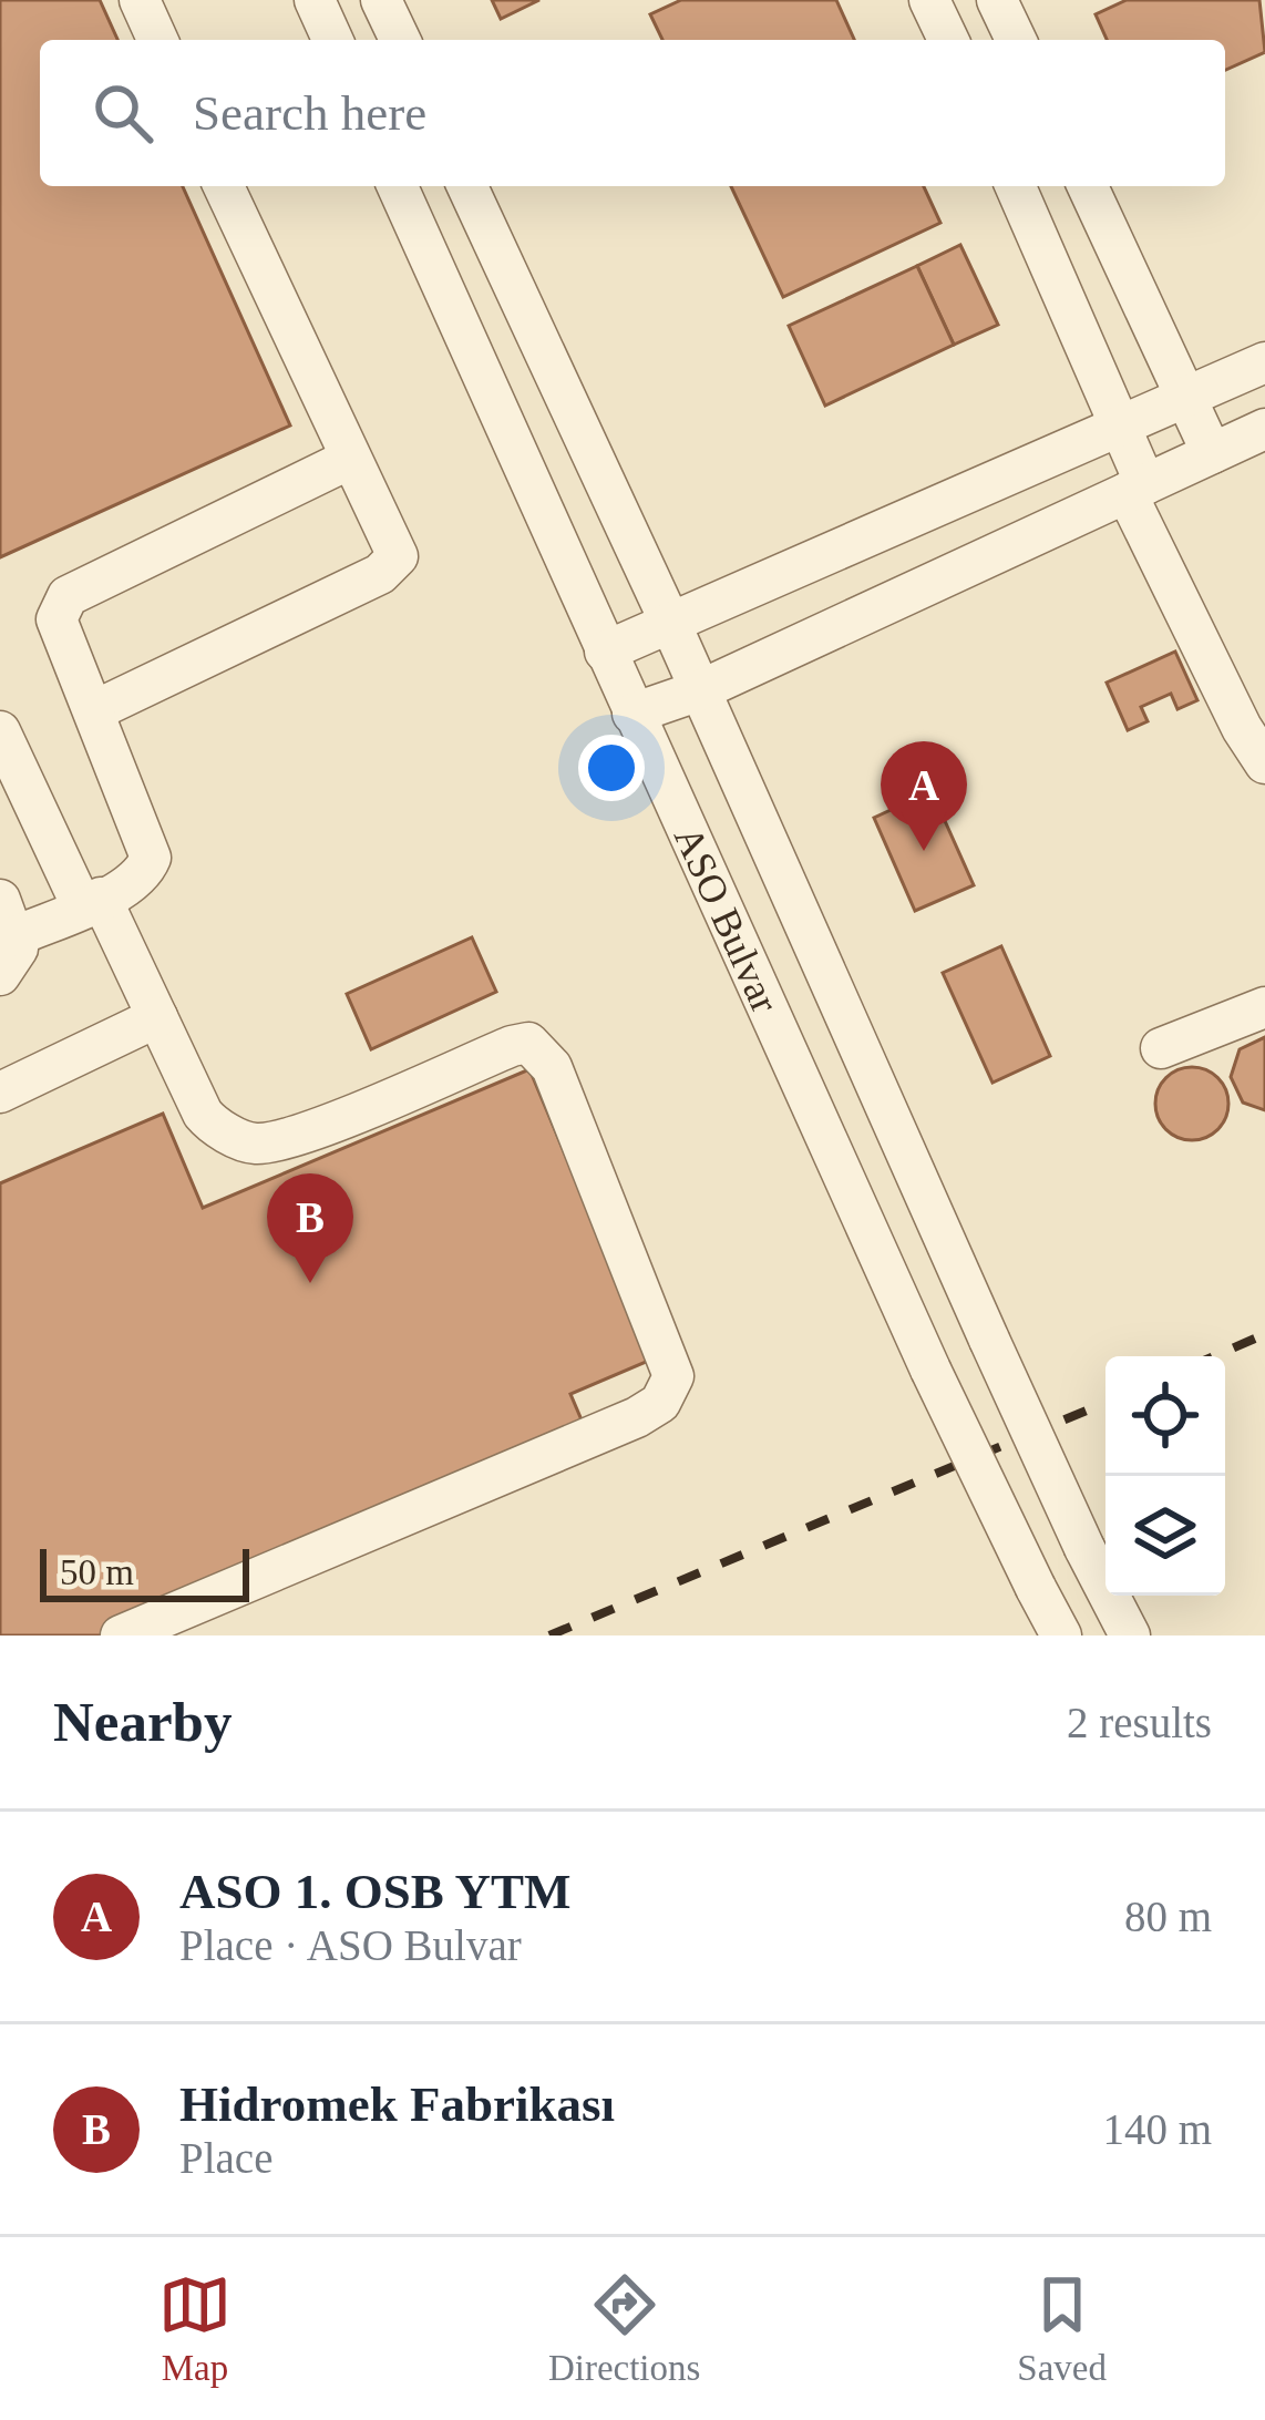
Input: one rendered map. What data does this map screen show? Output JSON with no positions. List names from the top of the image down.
{
  "streets": {
    "street": ["ASO Bulvar"]
  },
  "scale_bar": "50 m",
  "page": {
    "search": "Search here",
    "pins": ["A", "B"],
    "scale": "50 m",
    "heading": ["Nearby", "2 results"],
    "list": [
      {
        "mark": "A",
        "name": "ASO 1. OSB YTM",
        "note": "Place · ASO Bulvar",
        "value": "80 m"
      },
      {
        "mark": "B",
        "name": "Hidromek Fabrikası",
        "note": "Place",
        "value": "140 m"
      }
    ],
    "nav": ["Map", "Directions", "Saved"]
  }
}
